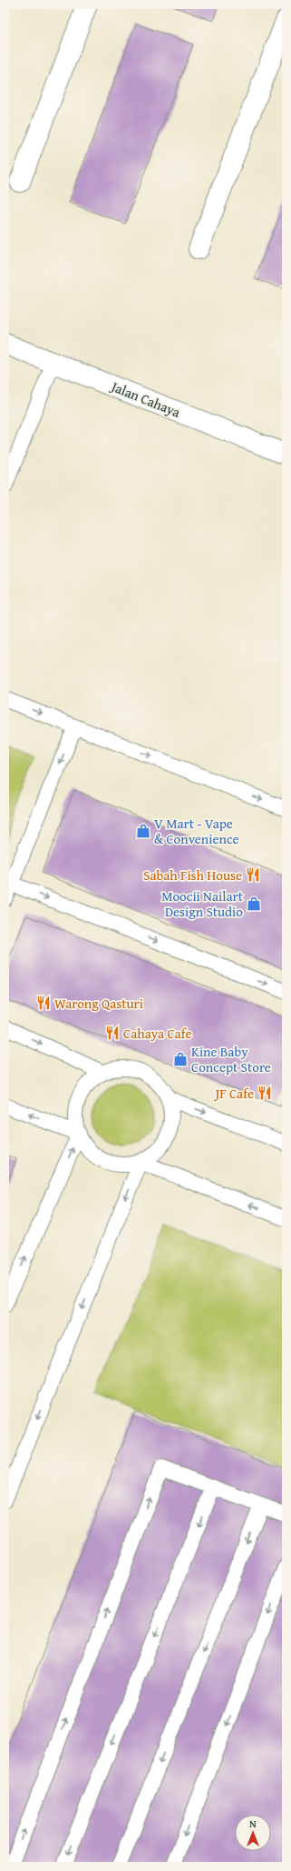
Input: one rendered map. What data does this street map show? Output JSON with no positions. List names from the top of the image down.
{
  "streets": {
    "street": ["Jalan Cahaya"]
  },
  "places": {
    "shop": ["V Mart - Vape & Convenience", "Moocii Nailart Design Studio", "Kine Baby Concept Store"],
    "restaurant": [
      "Sabah Fish House",
      "Warong Qasturi",
      "Cahaya Cafe",
      "JF Cafe"
    ]
  },
  "north": "top"
}
